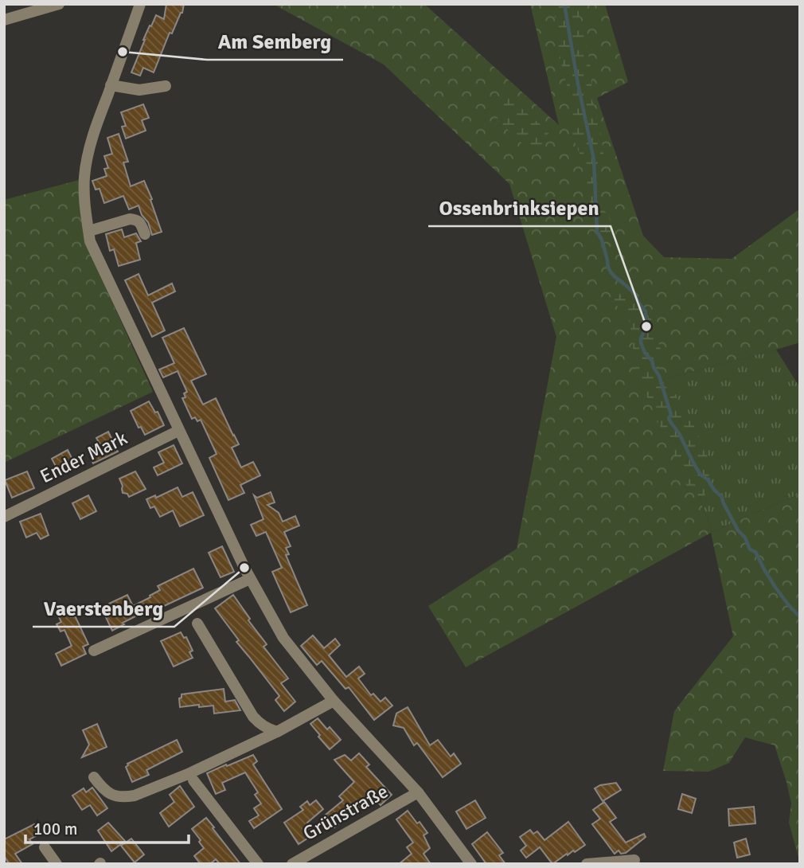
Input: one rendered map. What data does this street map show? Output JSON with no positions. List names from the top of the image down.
{
  "streets": {
    "street": ["Ender Mark", "Grünstraße"]
  },
  "places": ["Am Semberg", "Ossenbrinksiepen", "Vaerstenberg"],
  "scale_bar": "100 m"
}
